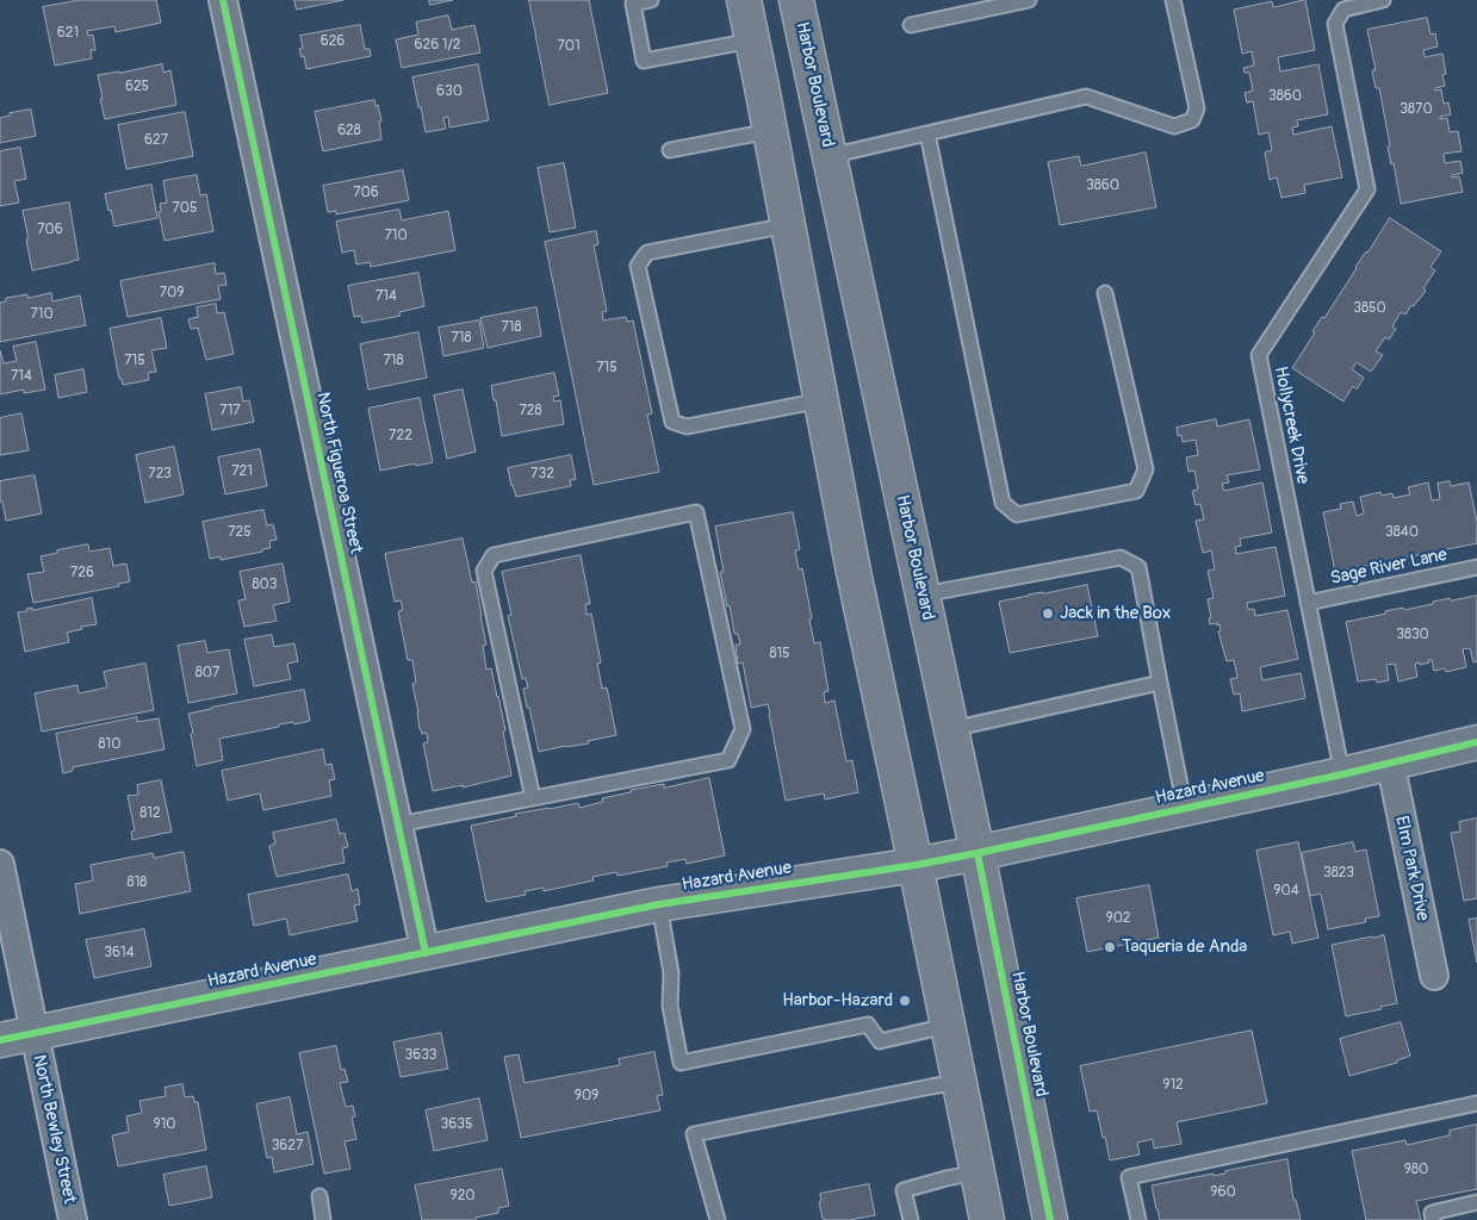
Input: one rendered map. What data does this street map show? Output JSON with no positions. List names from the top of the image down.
{
  "streets": {
    "main road": ["Harbor Boulevard"],
    "street": [
      "North Figueroa Street",
      "Hazard Avenue",
      "Elm Park Drive",
      "North Bewley Street"
    ],
    "lane": ["Hollycreek Drive", "Sage River Lane"]
  },
  "crossings": [
    ["Harbor Boulevard", "Hazard Avenue"],
    ["Hollycreek Drive", "Sage River Lane"],
    ["Hollycreek Drive", "Hazard Avenue"],
    ["North Figueroa Street", "Hazard Avenue"],
    ["Hazard Avenue", "Elm Park Drive"],
    ["Hazard Avenue", "North Bewley Street"]
  ],
  "places": ["Jack in the Box", "Taqueria de Anda", "Harbor-Hazard"],
  "house_numbers": [
    "621",
    "626",
    "626 1/2",
    "701",
    "625",
    "630",
    "3860",
    "3870",
    "628",
    "627",
    "3860",
    "706",
    "705",
    "706",
    "710",
    "709",
    "714",
    "3850",
    "710",
    "718",
    "718",
    "715",
    "718",
    "715",
    "714",
    "717",
    "728",
    "722",
    "721",
    "723",
    "732",
    "725",
    "3840",
    "726",
    "803",
    "3830",
    "815",
    "807",
    "810",
    "812",
    "3823",
    "818",
    "904",
    "902",
    "3614",
    "3633",
    "912",
    "909",
    "910",
    "3635",
    "3627",
    "980",
    "960",
    "920"
  ]
}
